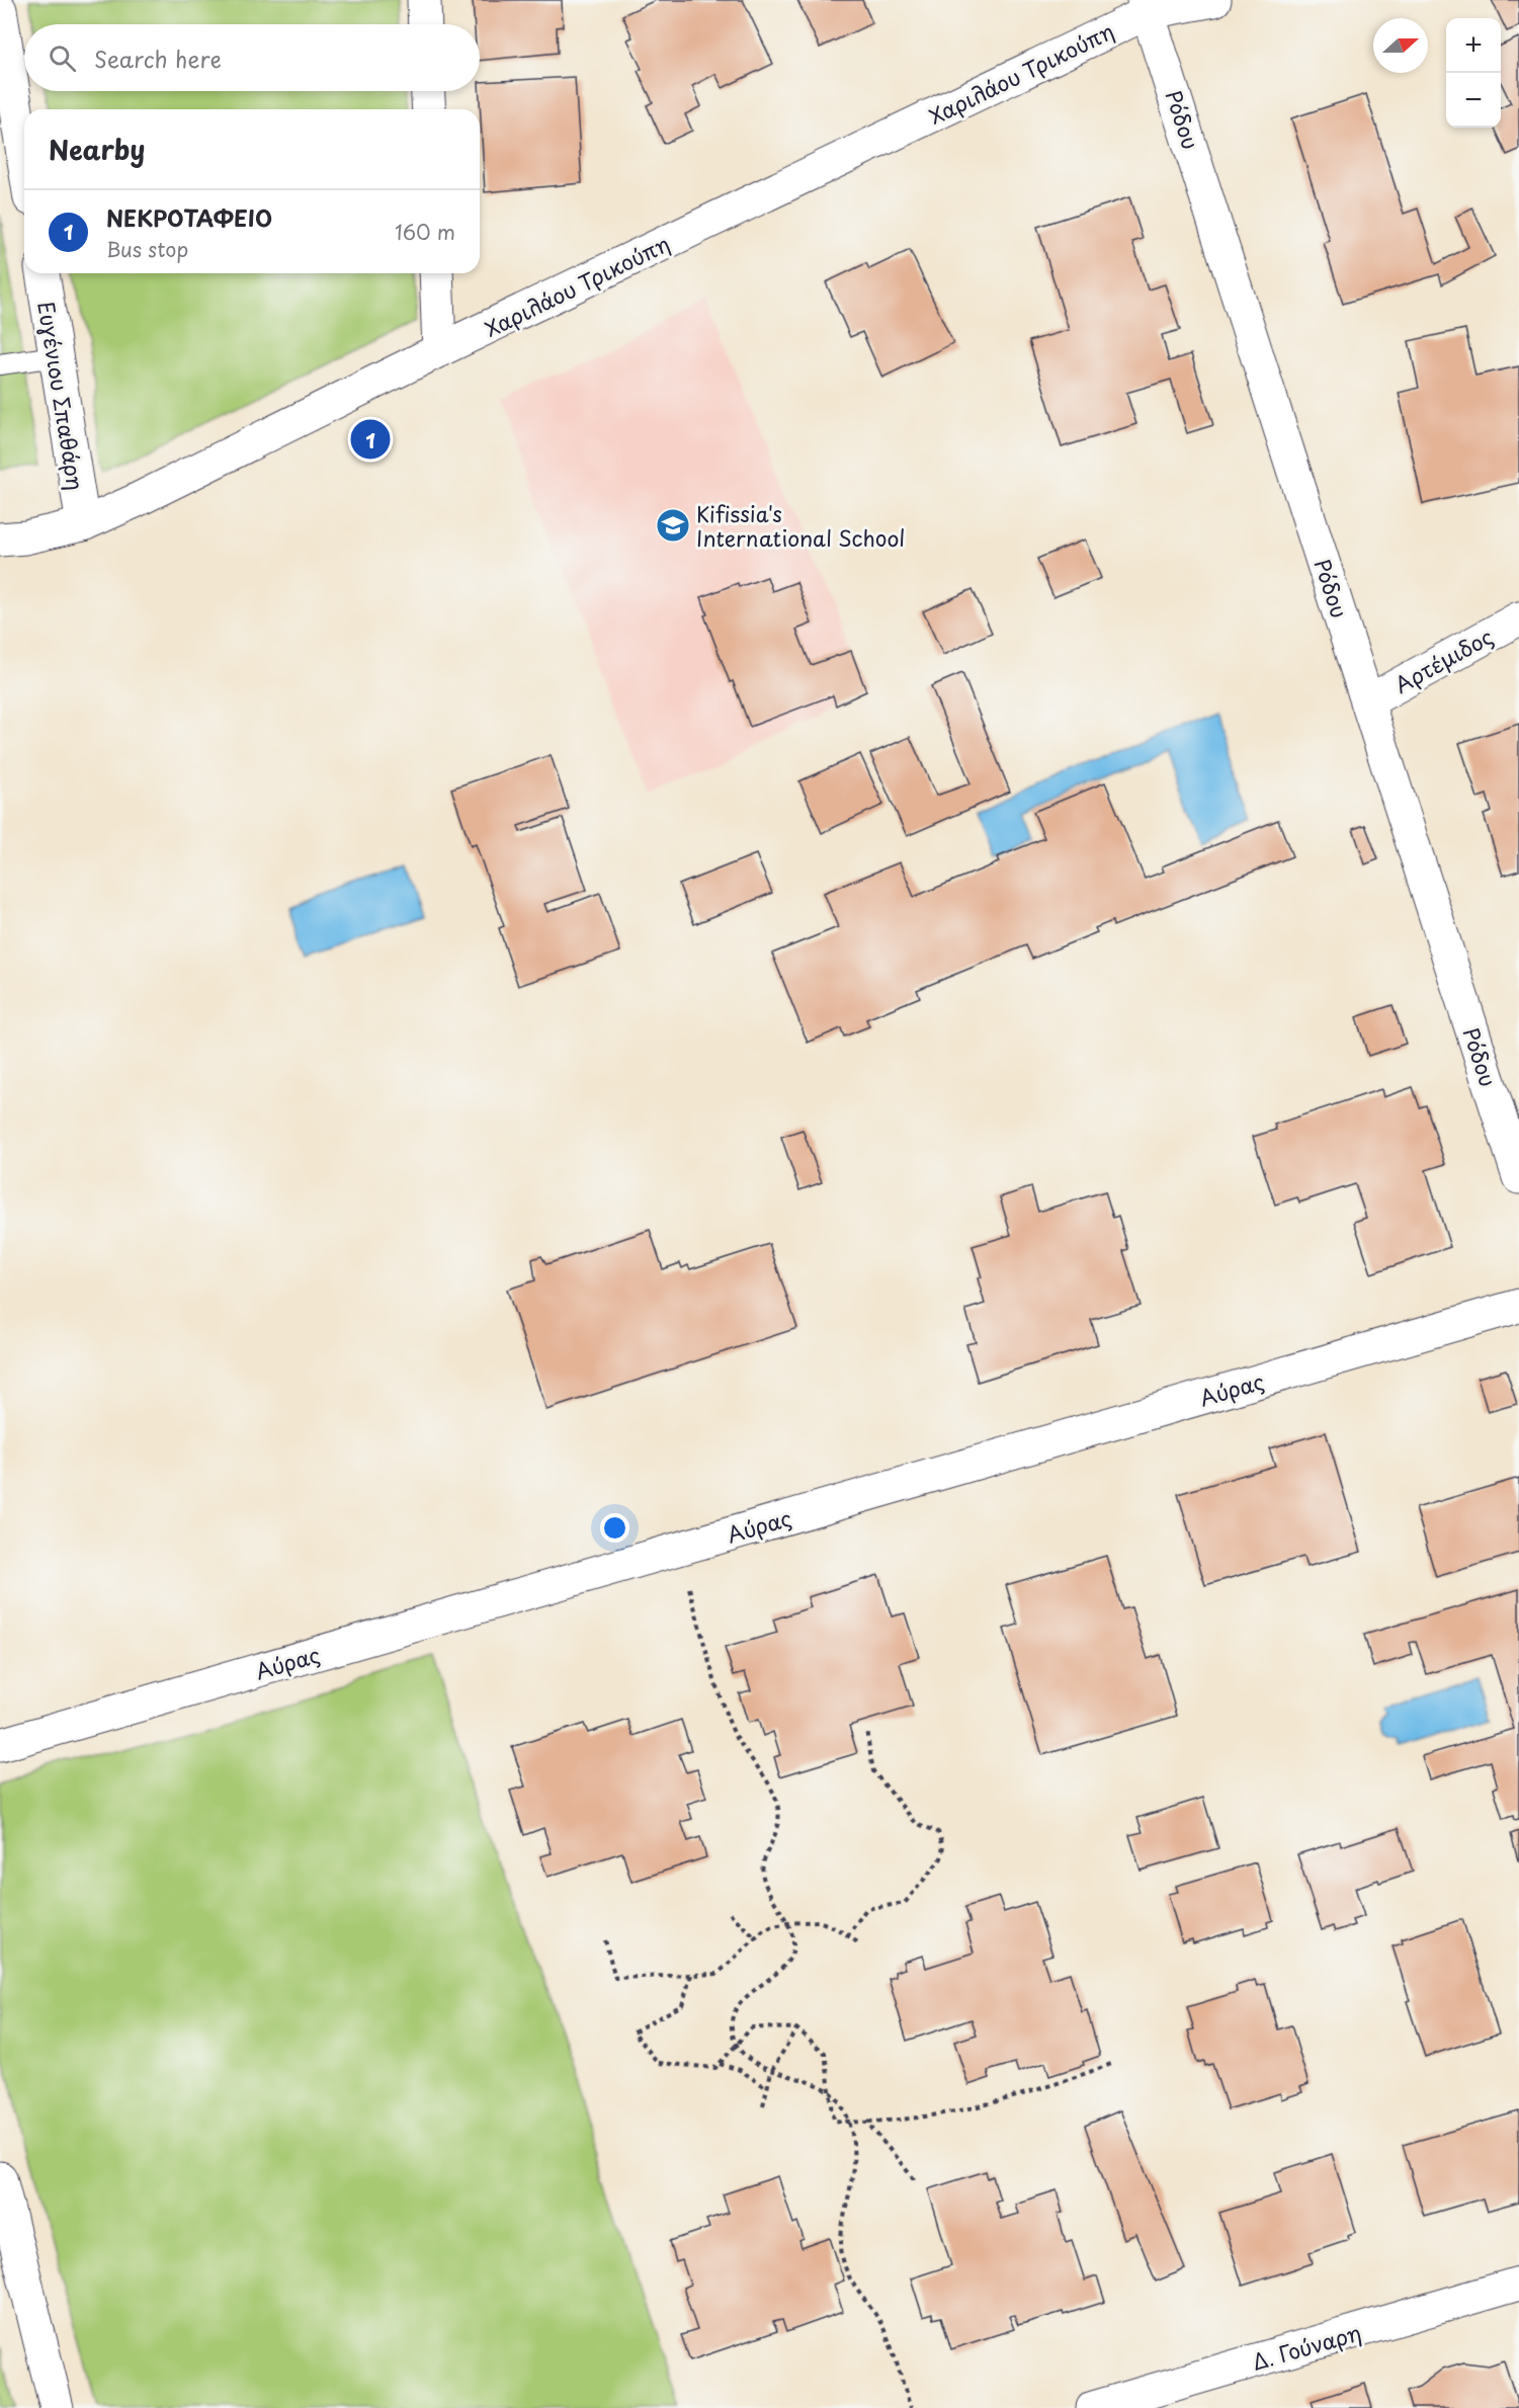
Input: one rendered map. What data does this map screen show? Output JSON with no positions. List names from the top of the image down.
{
  "streets": {
    "street": [
      "Χαριλάου Τρικούπη",
      "Ρόδου",
      "Ευγένιου Σπαθάρη",
      "Αρτέμιδος",
      "Αύρας",
      "Δ. Γούναρη"
    ]
  },
  "crossings": [
    ["Χαριλάου Τρικούπη", "Ρόδου"],
    ["Χαριλάου Τρικούπη", "Ευγένιου Σπαθάρη"],
    ["Ρόδου", "Αρτέμιδος"]
  ],
  "places": {
    "school or university": ["Kifissia's International School"]
  },
  "north": "right",
  "page": {
    "map_buttons": ["+", "−"],
    "search": "Search here",
    "heading": "Nearby",
    "list": [
      {
        "mark": "1",
        "name": "ΝΕΚΡΟΤΑΦΕΙΟ",
        "note": "Bus stop",
        "value": "160 m"
      }
    ],
    "pins": "1"
  }
}
